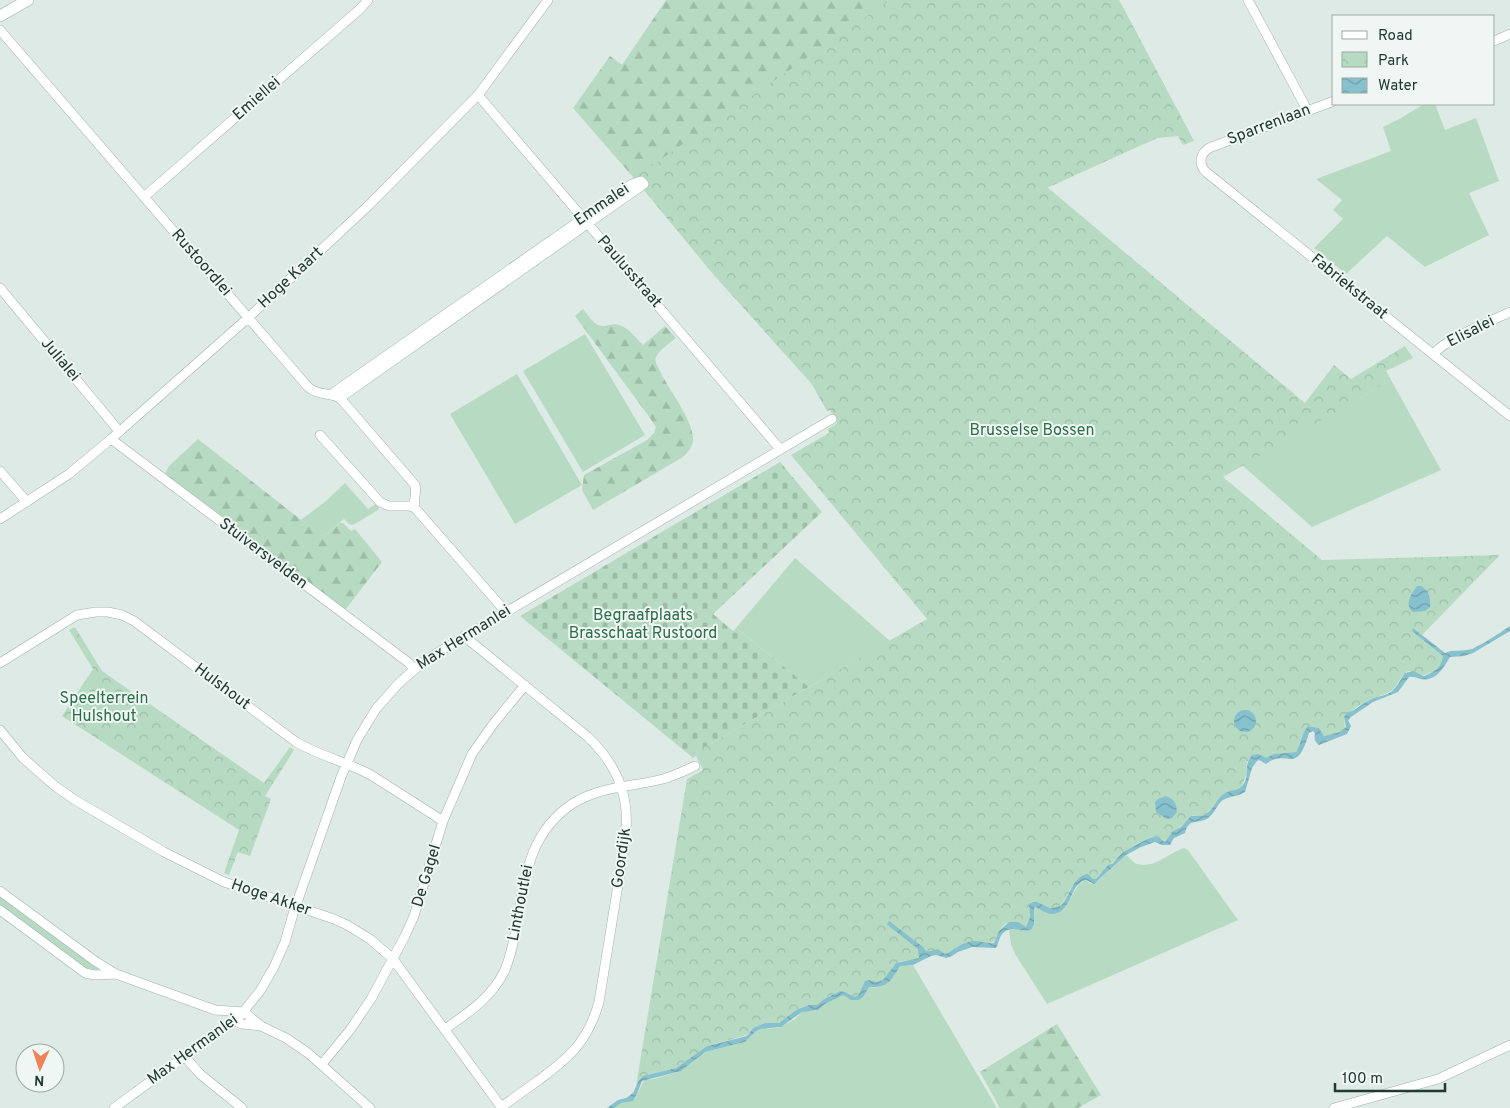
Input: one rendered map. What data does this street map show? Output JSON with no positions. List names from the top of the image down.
{
  "streets": {
    "street": [
      "Emiellei",
      "Sparrenlaan",
      "Emmalei",
      "Rustoordlei",
      "Paulusstraat",
      "Hoge Kaart",
      "Fabriekstraat",
      "Elisalei",
      "Julialei",
      "Stuiversvelden",
      "Max Hermanlei",
      "Hulshout",
      "Goordijk",
      "De Gagel",
      "Hoge Akker",
      "Linthoutlei"
    ]
  },
  "crossings": [
    ["Emiellei", "Rustoordlei"],
    ["Sparrenlaan", "Fabriekstraat"],
    ["Emmalei", "Rustoordlei"],
    ["Emmalei", "Paulusstraat"],
    ["Rustoordlei", "Hoge Kaart"],
    ["Paulusstraat", "Hoge Kaart"],
    ["Paulusstraat", "Max Hermanlei"],
    ["Hoge Kaart", "Julialei"],
    ["Hoge Kaart", "Stuiversvelden"],
    ["Fabriekstraat", "Elisalei"],
    ["Stuiversvelden", "Max Hermanlei"],
    ["Max Hermanlei", "Hulshout"],
    ["Max Hermanlei", "Goordijk"],
    ["Max Hermanlei", "Hoge Akker"],
    ["Hulshout", "De Gagel"],
    ["Goordijk", "De Gagel"],
    ["Goordijk", "Hoge Akker"],
    ["Goordijk", "Linthoutlei"],
    ["De Gagel", "Hoge Akker"],
    ["Hoge Akker", "Linthoutlei"]
  ],
  "parks": ["Brusselse Bossen", "Begraafplaats Brasschaat Rustoord", "Speelterrein Hulshout"],
  "legend": ["Road", "Park", "Water"],
  "scale_bar": "100 m",
  "north": "bottom"
}
